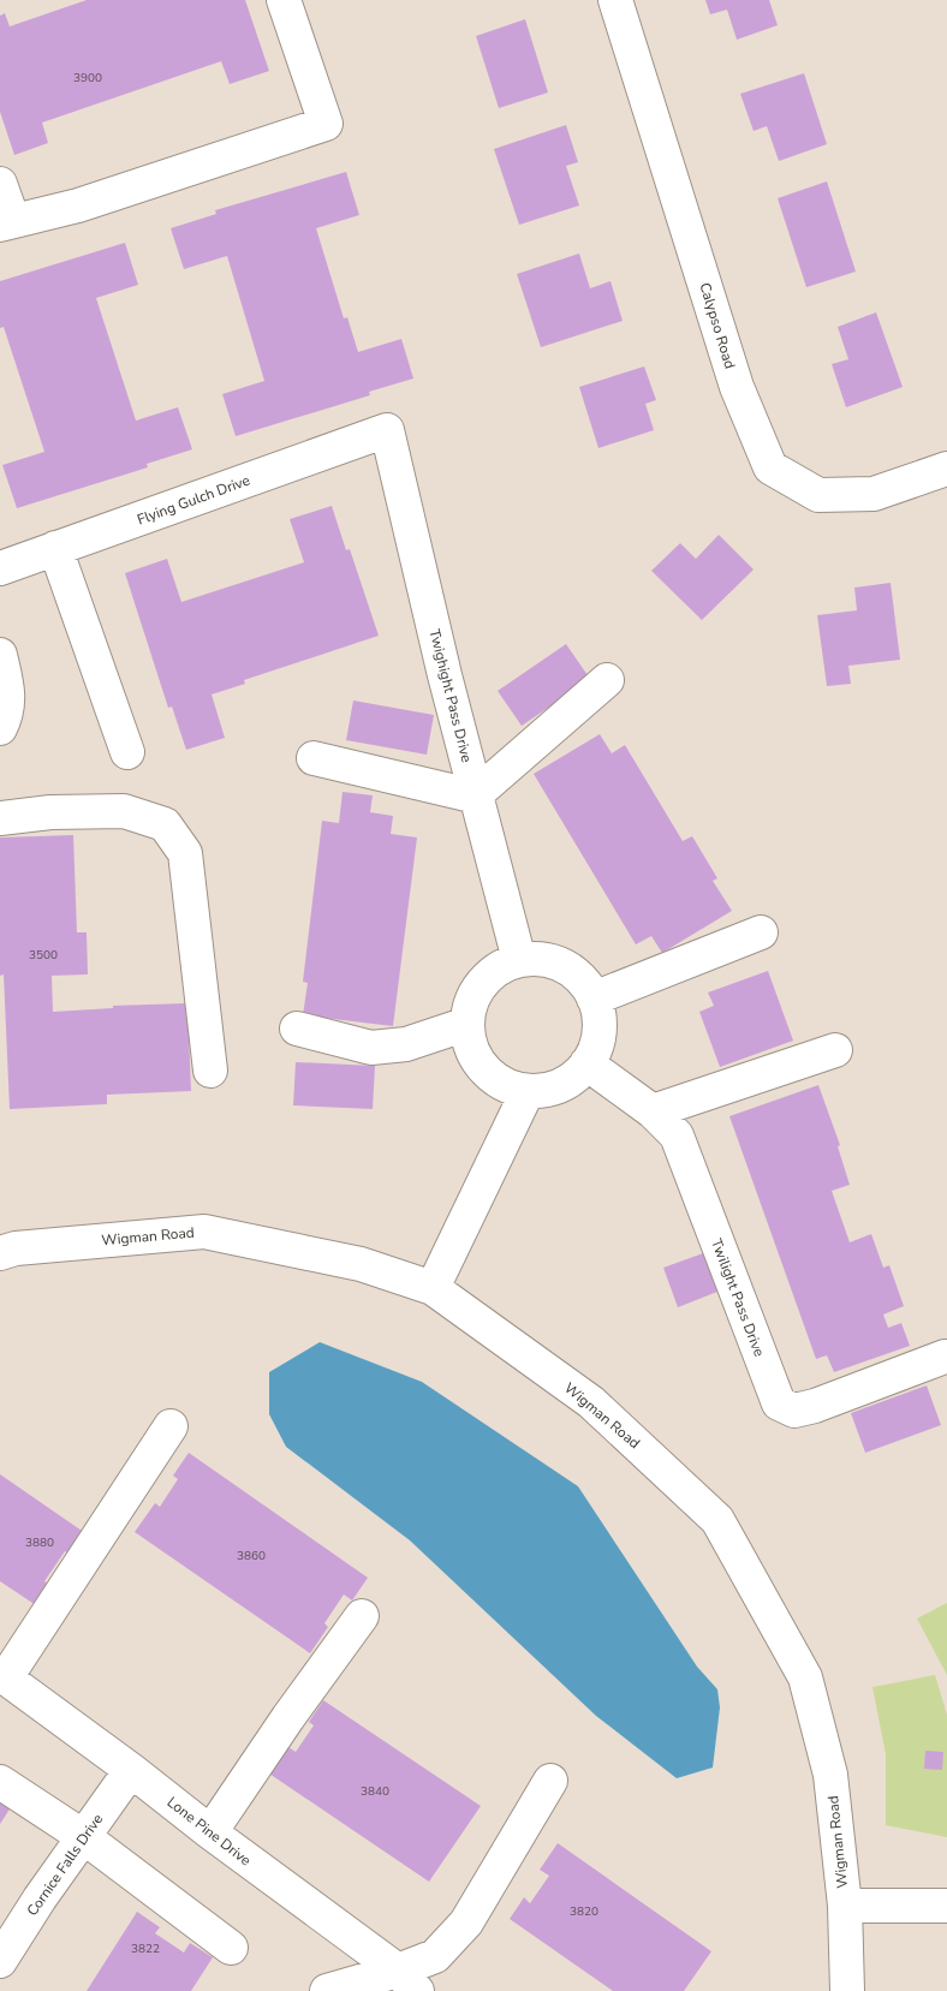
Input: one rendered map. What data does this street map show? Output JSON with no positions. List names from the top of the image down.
{
  "streets": {
    "street": [
      "Calypso Road",
      "Flying Gulch Drive",
      "Twighight Pass Drive",
      "Wigman Road",
      "Twilight Pass Drive",
      "Lone Pine Drive",
      "Cornice Falls Drive"
    ]
  },
  "crossings": [
    ["Flying Gulch Drive", "Twighight Pass Drive"],
    ["Twighight Pass Drive", "Twilight Pass Drive"],
    ["Lone Pine Drive", "Cornice Falls Drive"]
  ],
  "house_numbers": [
    "3900",
    "3500",
    "3880",
    "3860",
    "3840",
    "3820",
    "3822"
  ]
}
